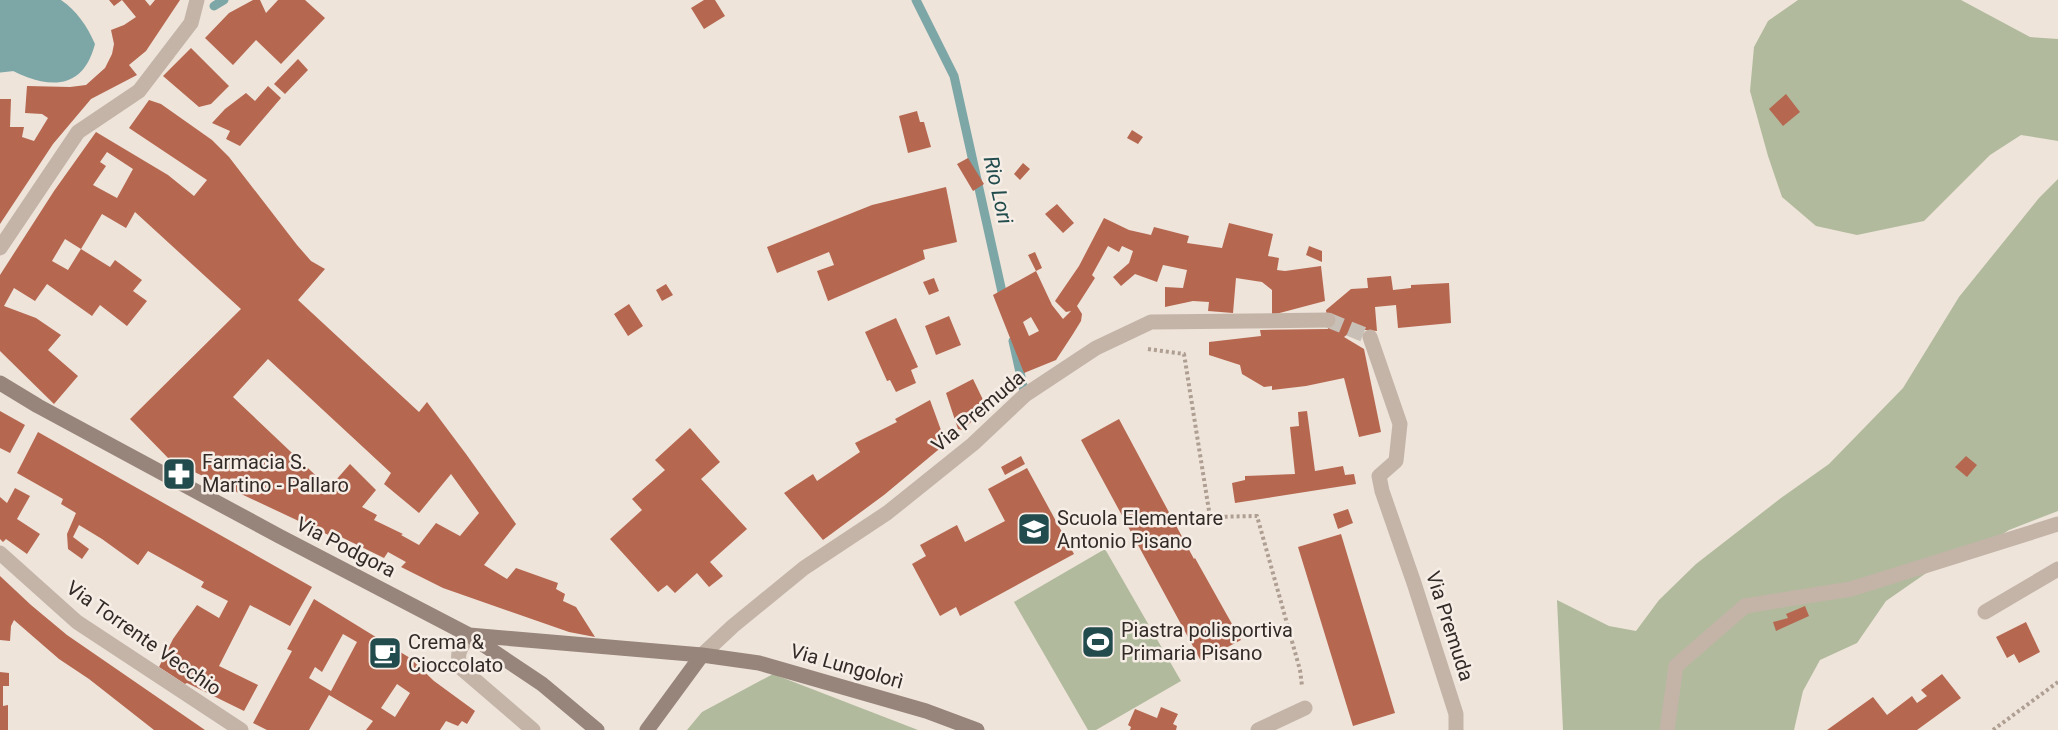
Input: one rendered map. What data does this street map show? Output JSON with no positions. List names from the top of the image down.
{
  "streets": {
    "street": [
      "Via Premuda",
      "Via Podgora",
      "Via Torrente Vecchio",
      "Via Lungolorì"
    ]
  },
  "crossings": [
    ["Via Premuda", "Via Podgora"],
    ["Via Premuda", "Via Lungolorì"],
    ["Via Podgora", "Via Lungolorì"]
  ],
  "water": ["Rio Lori"],
  "places": {
    "pharmacy": ["Farmacia S. Martino - Pallaro"],
    "school or university": ["Scuola Elementare Antonio Pisano"],
    "sports": ["Piastra polisportiva Primaria Pisano"],
    "cafe": ["Crema & Cioccolato"]
  }
}
